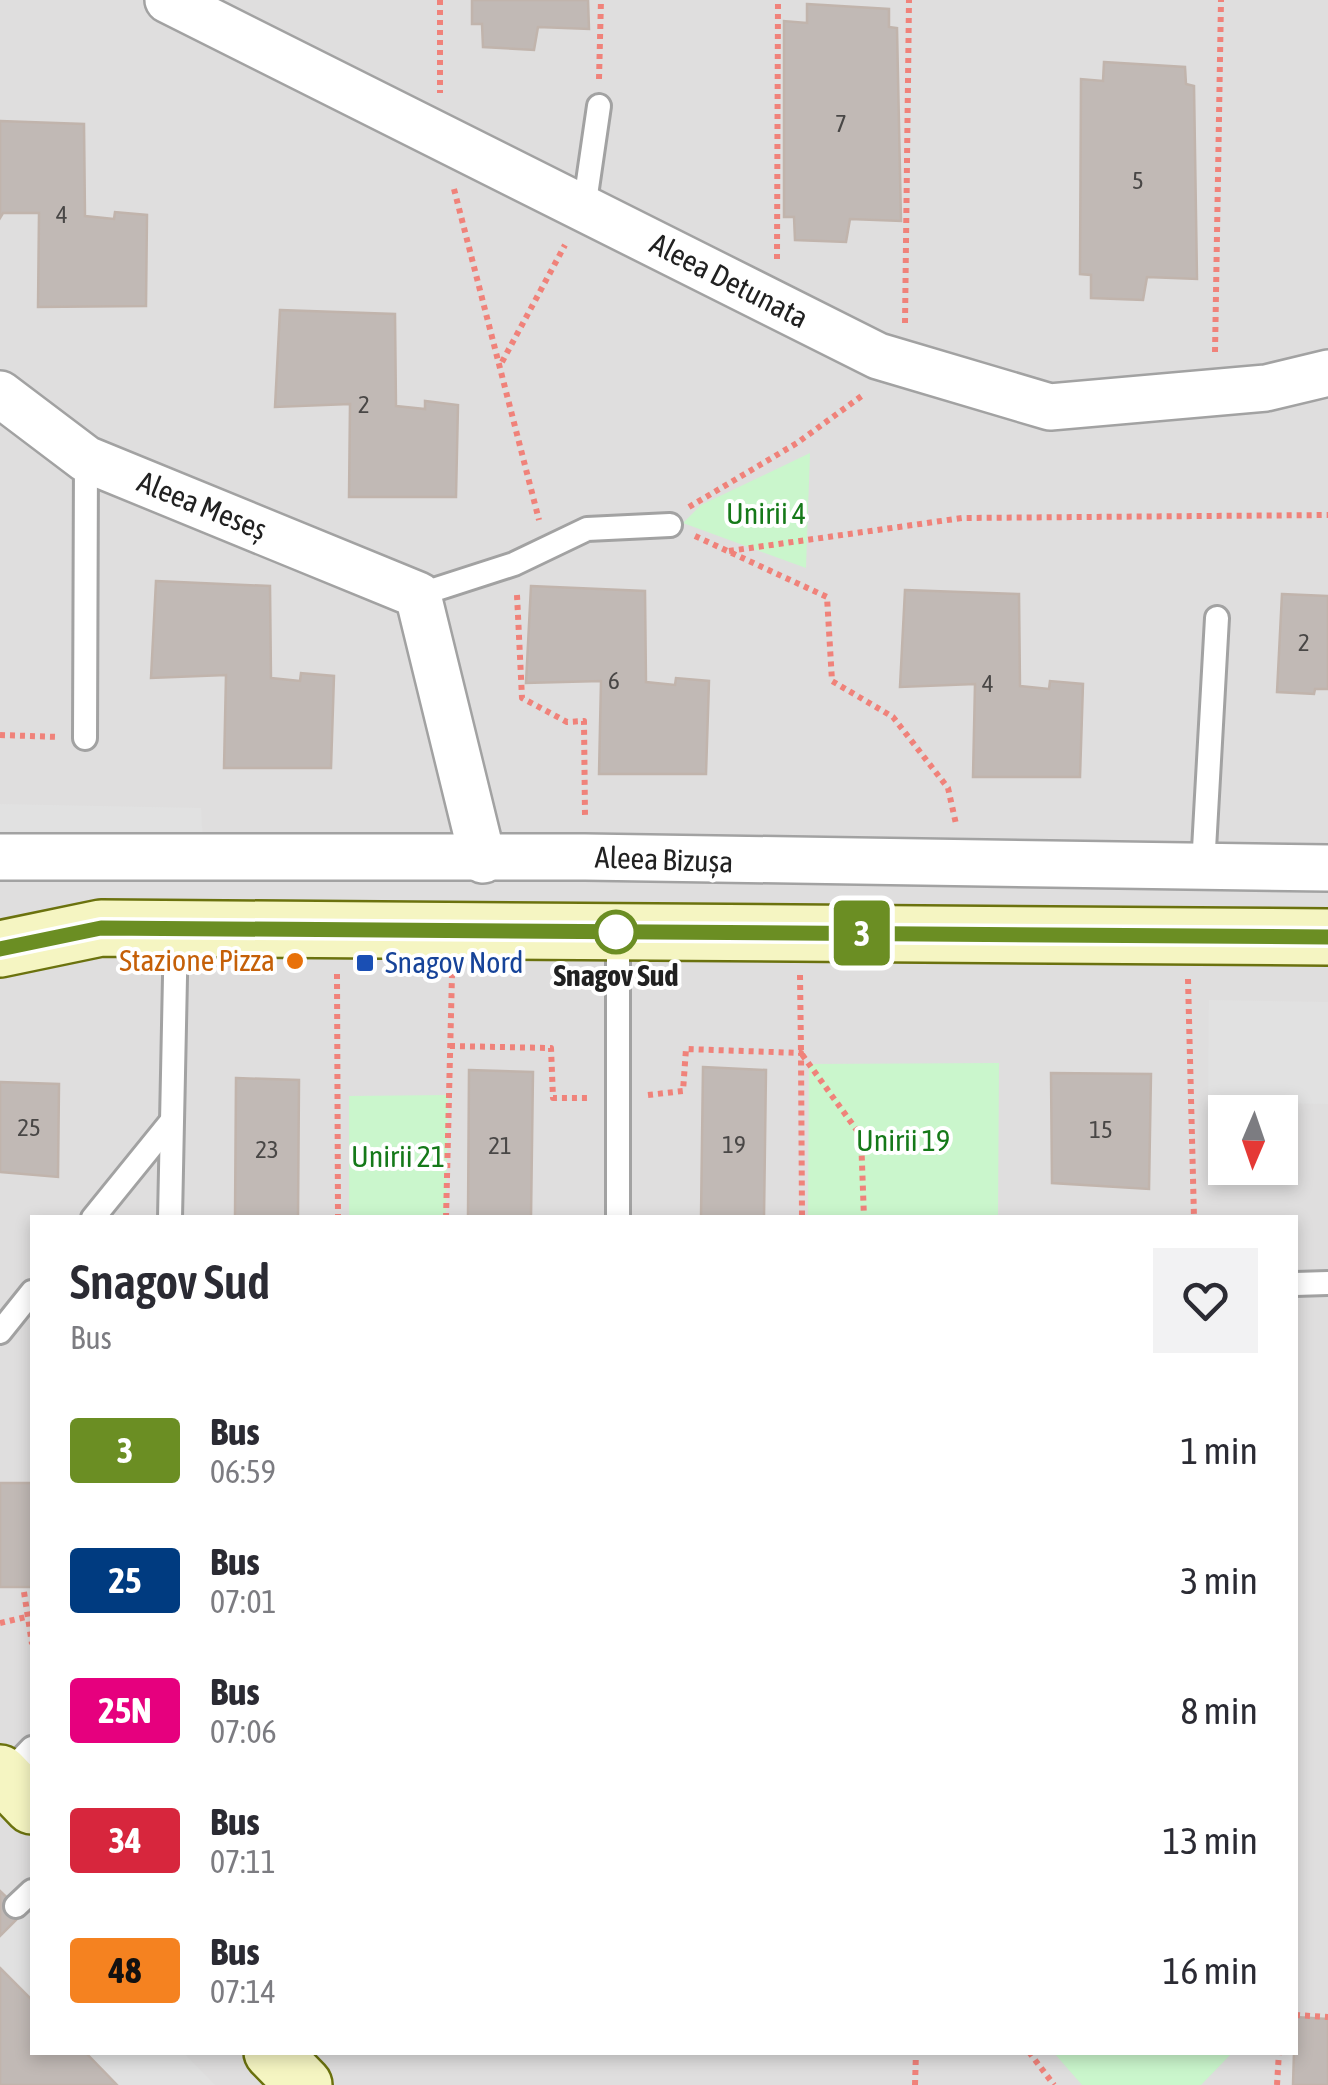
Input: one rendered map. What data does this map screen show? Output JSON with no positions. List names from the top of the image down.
{
  "streets": {
    "street": ["Aleea Detunata", "Aleea Meseș", "Aleea Bizușa"]
  },
  "parks": ["Unirii 4", "Unirii 19", "Unirii 21"],
  "places": {
    "other": ["Snagov Sud", "Stazione Pizza"],
    "transit": ["Snagov Nord"]
  },
  "lines": ["bus line 3"],
  "house_numbers": [
    "7",
    "5",
    "4",
    "2",
    "2",
    "6",
    "4",
    "25",
    "15",
    "19",
    "21",
    "23"
  ],
  "north": "bottom",
  "page": {
    "on_map": "3",
    "heading": ["Snagov Sud", "Bus"],
    "list": [
      {
        "mark": "3",
        "name": "Bus",
        "note": "06:59",
        "value": "1 min"
      },
      {
        "mark": "25",
        "name": "Bus",
        "note": "07:01",
        "value": "3 min"
      },
      {
        "mark": "25N",
        "name": "Bus",
        "note": "07:06",
        "value": "8 min"
      },
      {
        "mark": "34",
        "name": "Bus",
        "note": "07:11",
        "value": "13 min"
      },
      {
        "mark": "48",
        "name": "Bus",
        "note": "07:14",
        "value": "16 min"
      }
    ]
  }
}
